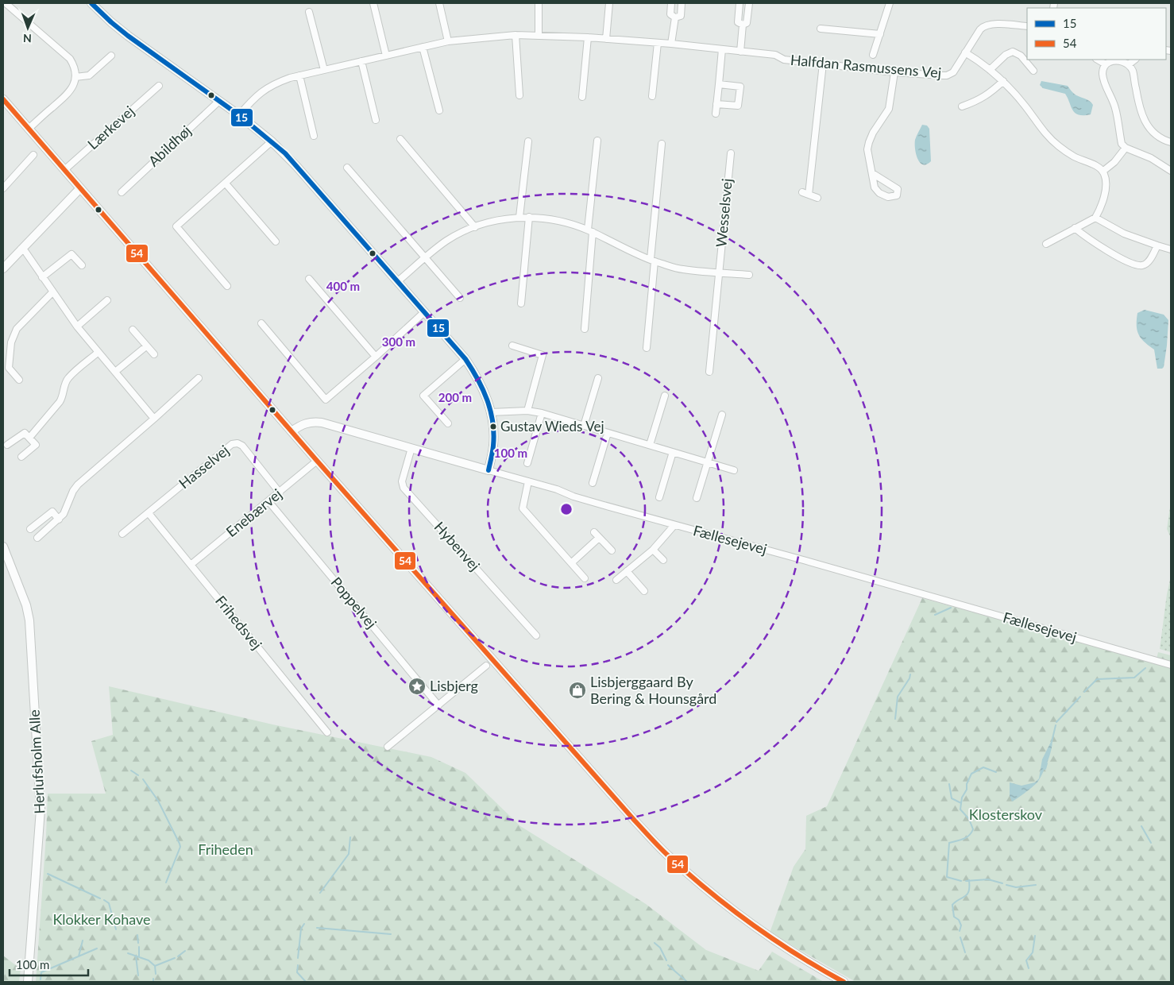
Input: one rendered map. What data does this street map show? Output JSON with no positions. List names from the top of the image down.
{
  "streets": {
    "street": [
      "Halfdan Rasmussens Vej",
      "Lærkevej",
      "Abildhøj",
      "Wesselsvej",
      "Hasselvej",
      "Enebærvej",
      "Fællesejevej",
      "Hybenvej",
      "Poppelvej",
      "Frihedsvej",
      "Herlufsholm Alle"
    ]
  },
  "crossings": [
    ["Hasselvej", "Enebærvej"],
    ["Hasselvej", "Frihedsvej"],
    ["Enebærvej", "Poppelvej"],
    ["Enebærvej", "Frihedsvej"],
    ["Fællesejevej", "Hybenvej"]
  ],
  "parks": ["Klosterskov", "Friheden", "Klokker Kohave"],
  "places": {
    "other": ["Gustav Wieds Vej"],
    "place": ["Lisbjerg"],
    "shop": ["Lisbjerggaard By Bering & Hounsgård"]
  },
  "lines": ["transit line 15", "transit line 54"],
  "legend": ["15", "54"],
  "scale_bar": "100 m",
  "north": "bottom",
  "rings": [
    "400 m",
    "300 m",
    "200 m",
    "100 m"
  ]
}
